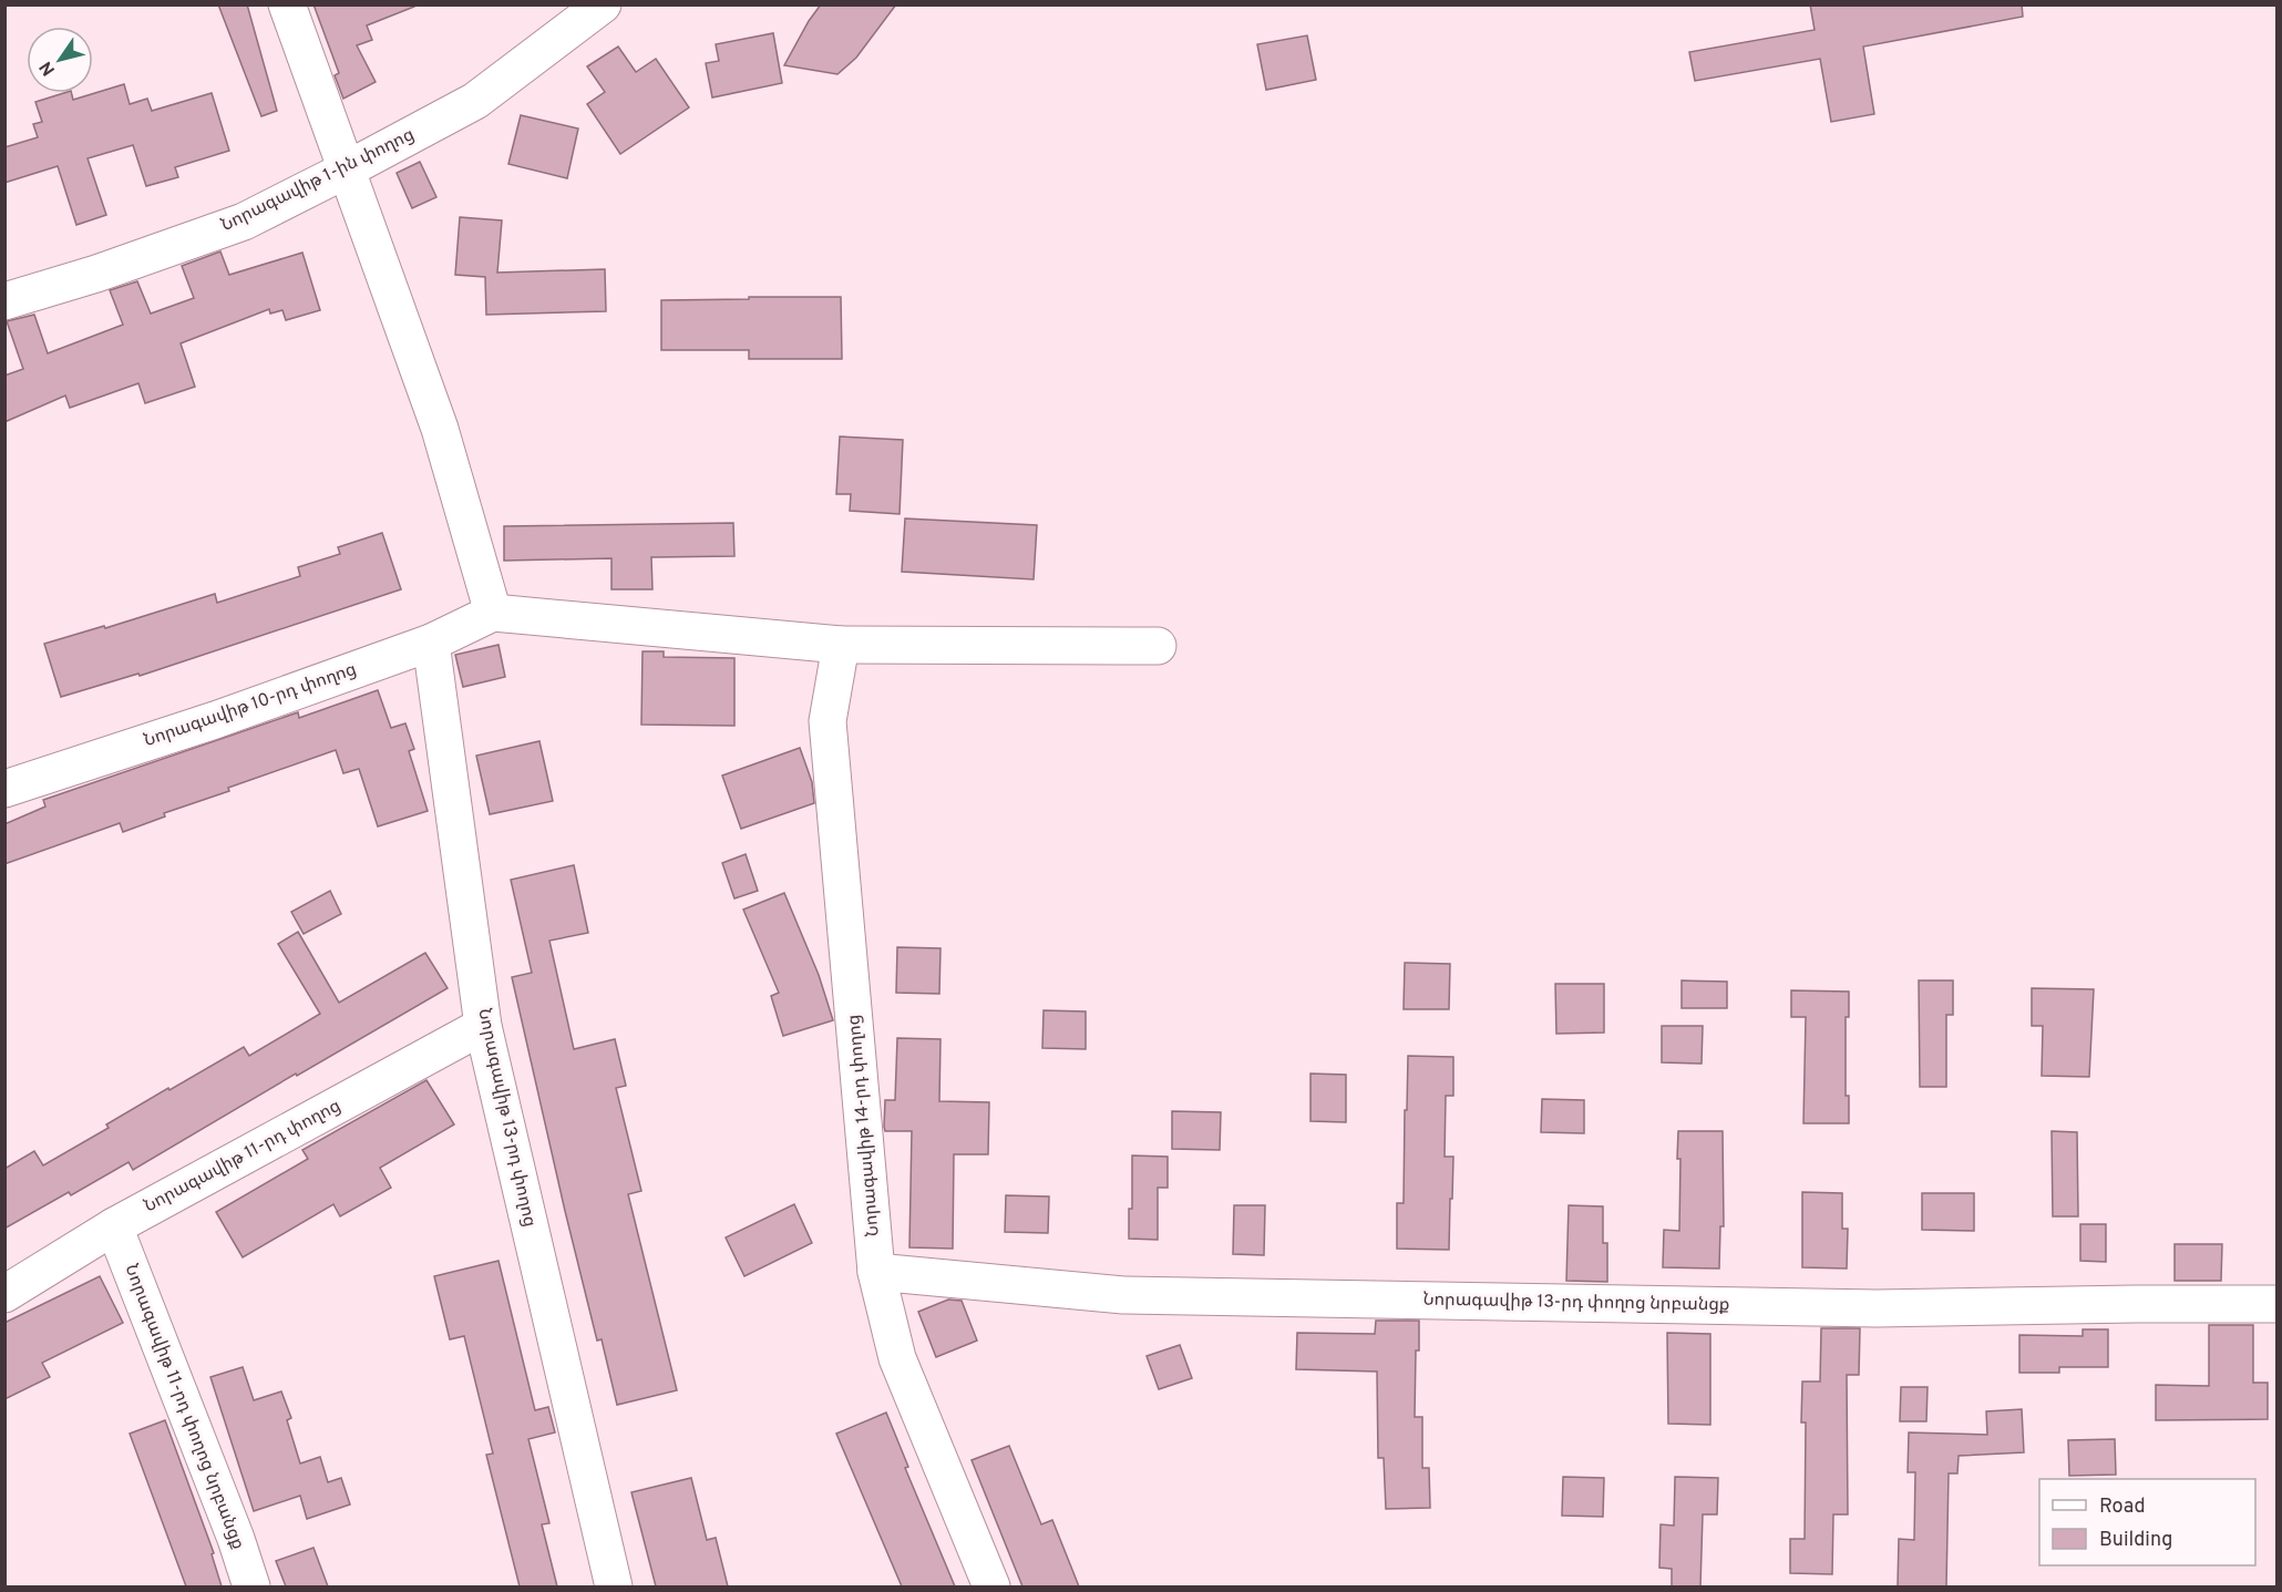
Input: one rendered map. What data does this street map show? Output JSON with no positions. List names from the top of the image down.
{
  "streets": {
    "street": [
      "Նորագավիթ 1-ին փողոց",
      "Նորագավիթ 10-րդ փողոց",
      "Նորագավիթ 13-րդ փողոց",
      "Նորագավիթ 14-րդ փողոց",
      "Նորագավիթ 11-րդ փողոց",
      "Նորագավիթ 13-րդ փողոց նրբանցք",
      "Նորագավիթ 11-րդ փողոց նրբանցք"
    ]
  },
  "crossings": [
    ["Նորագավիթ 10-րդ փողոց", "Նորագավիթ 13-րդ փողոց"],
    ["Նորագավիթ 13-րդ փողոց", "Նորագավիթ 11-րդ փողոց"],
    ["Նորագավիթ 14-րդ փողոց", "Նորագավիթ 13-րդ փողոց նրբանցք"],
    ["Նորագավիթ 11-րդ փողոց", "Նորագավիթ 11-րդ փողոց նրբանցք"]
  ],
  "legend": ["Road", "Building"],
  "north": "bottom left"
}
